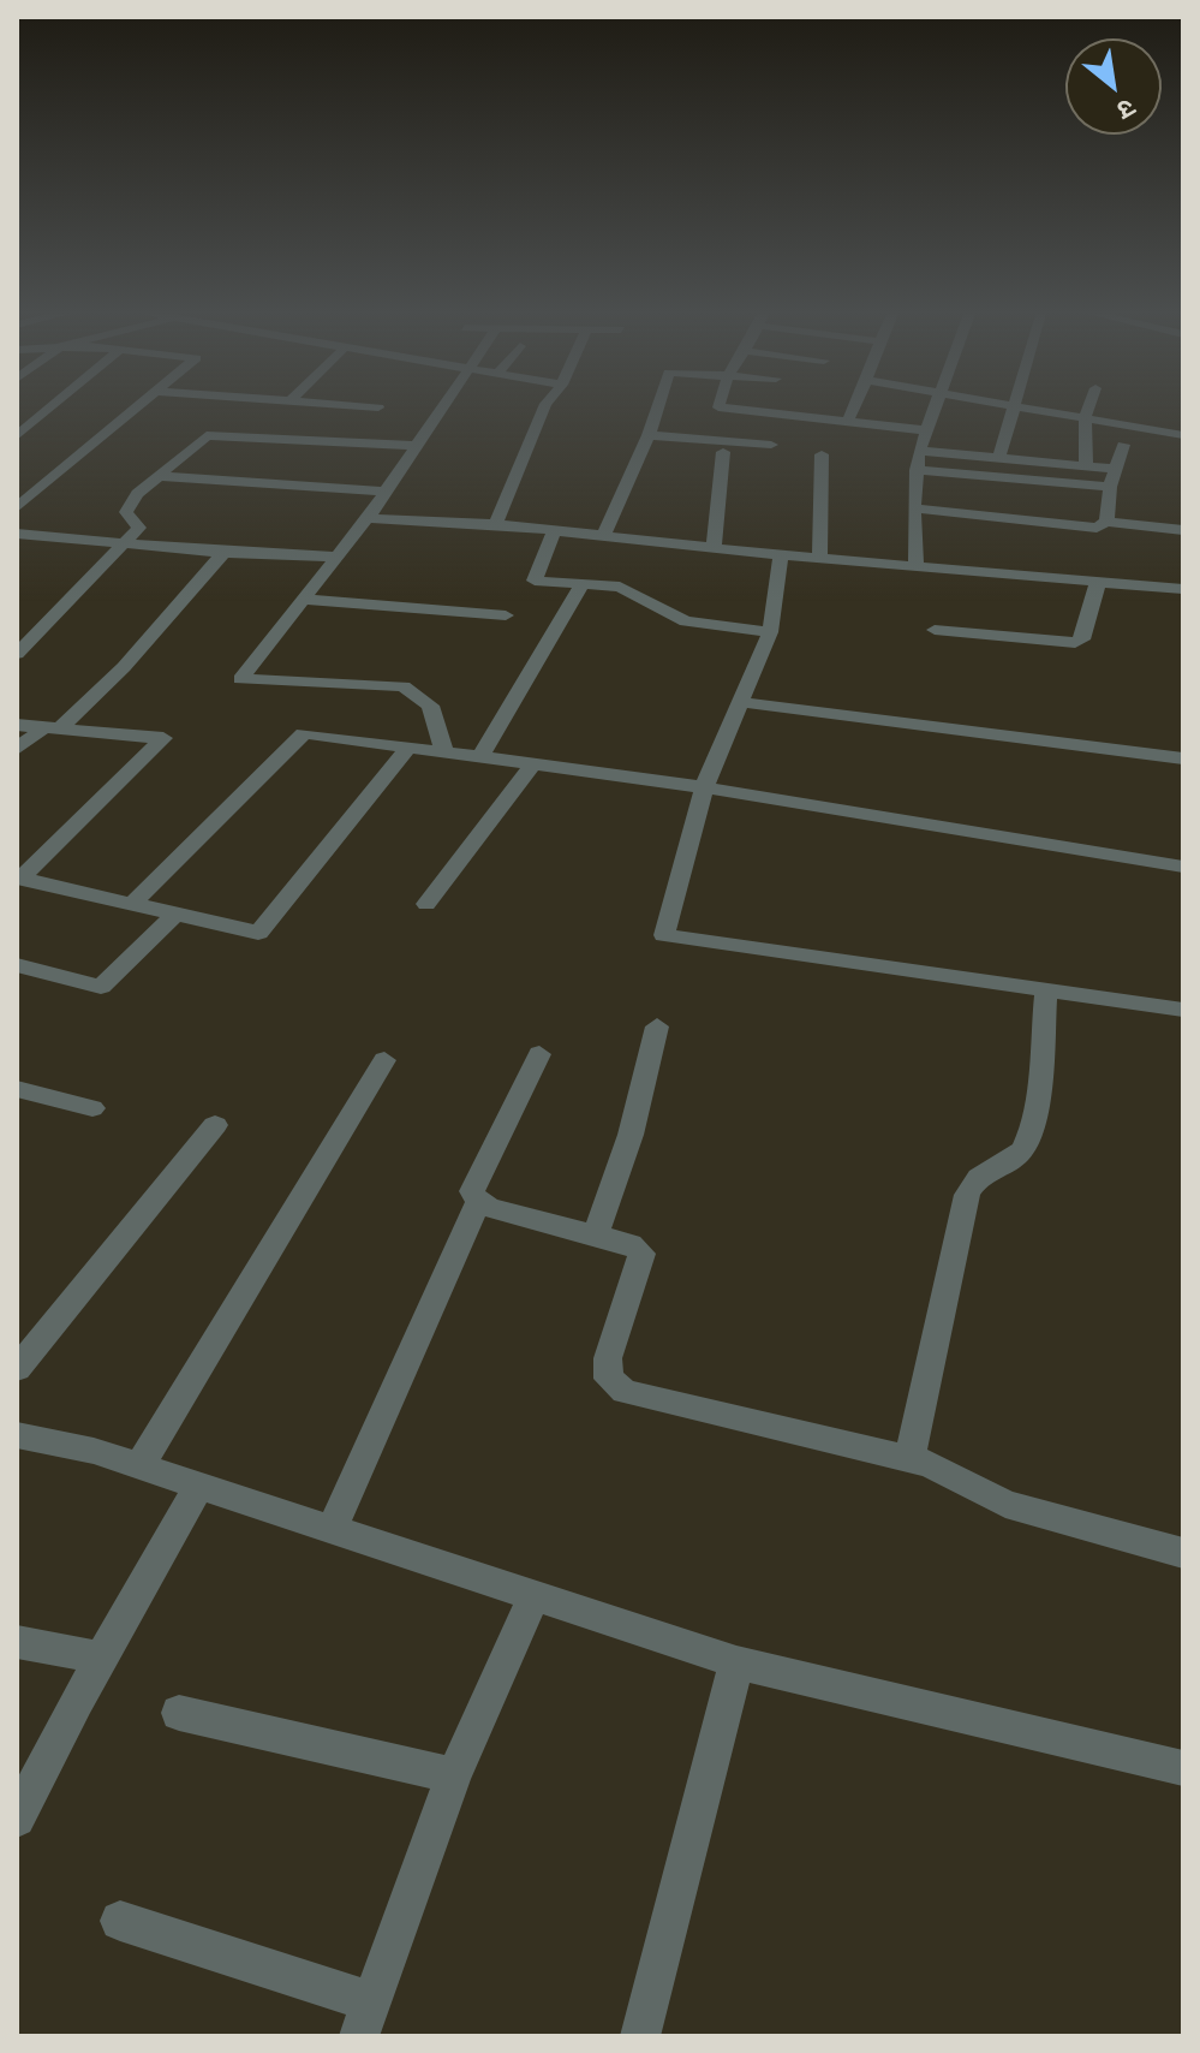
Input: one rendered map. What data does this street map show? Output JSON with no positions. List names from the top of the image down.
{
  "north": "bottom right"
}
